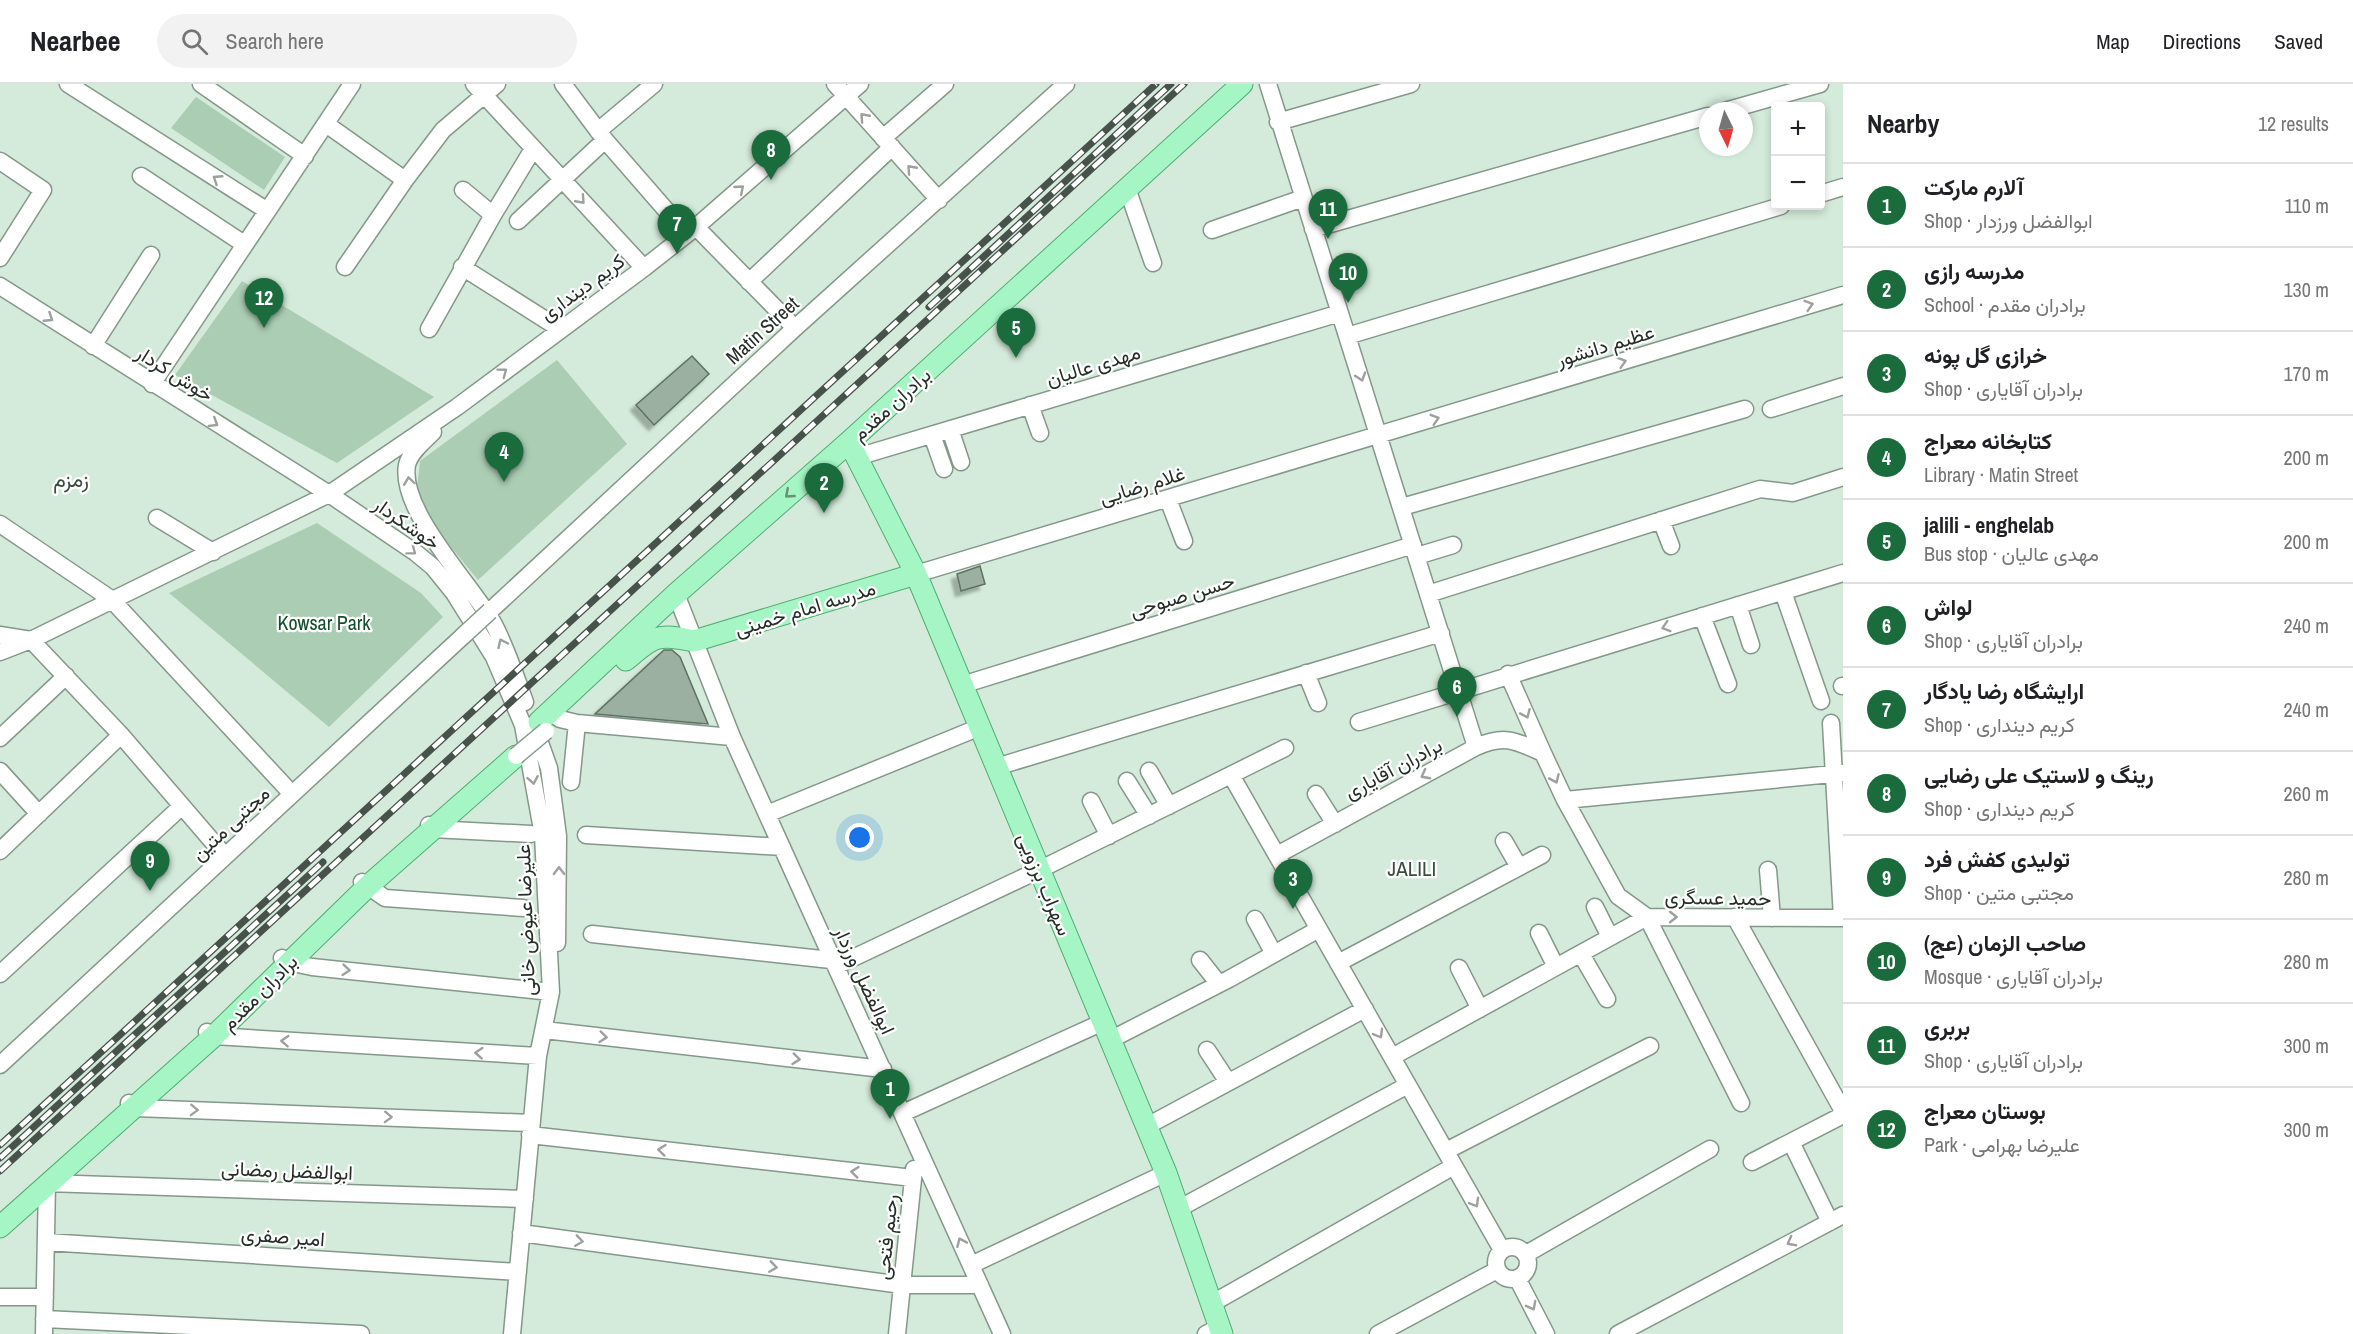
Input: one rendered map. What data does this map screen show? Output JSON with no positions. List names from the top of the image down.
{
  "streets": {
    "main road": ["برادران مقدم", "مدرسه امام خمینی", "سهراب برزویی"],
    "street": [
      "کریم دینداری",
      "Matin Street",
      "عظیم دانشور",
      "مهدی عالیان",
      "خوش کردار",
      "غلام رضایی",
      "خوشکردار",
      "حسن صبوحی",
      "برادران آقایاری",
      "مجتبی متین",
      "حمید عسگری",
      "علیرضا عیوض خانی",
      "ابوالفضل ورزدار",
      "ابوالفضل رمضانی",
      "امیر صفری",
      "رحیم فتحی"
    ]
  },
  "crossings": [
    ["کریم دینداری", "خوش کردار"],
    ["کریم دینداری", "خوشکردار"],
    ["Matin Street", "مجتبی متین"],
    ["عظیم دانشور", "غلام رضایی"],
    ["مهدی عالیان", "برادران مقدم"],
    ["مهدی عالیان", "سهراب برزویی"],
    ["خوش کردار", "خوشکردار"],
    ["برادران مقدم", "سهراب برزویی"],
    ["برادران مقدم", "ابوالفضل ورزدار"],
    ["برادران مقدم", "ابوالفضل رمضانی"],
    ["غلام رضایی", "مدرسه امام خمینی"],
    ["غلام رضایی", "سهراب برزویی"],
    ["خوشکردار", "علیرضا عیوض خانی"],
    ["حسن صبوحی", "سهراب برزویی"],
    ["مدرسه امام خمینی", "سهراب برزویی"],
    ["مدرسه امام خمینی", "ابوالفضل ورزدار"],
    ["علیرضا عیوض خانی", "ابوالفضل رمضانی"],
    ["علیرضا عیوض خانی", "امیر صفری"],
    ["ابوالفضل ورزدار", "رحیم فتحی"]
  ],
  "one_way": ["خوش کردار", "خوشکردار"],
  "districts": ["زمزم", "JALILI"],
  "parks": ["Kowsar Park"],
  "north": "bottom",
  "page": {
    "header": "Nearbee",
    "search": "Search here",
    "nav": ["Map", "Directions", "Saved"],
    "heading": ["Nearby", "12 results"],
    "map_buttons": ["+", "−"],
    "pins": [
      "8",
      "11",
      "7",
      "10",
      "12",
      "5",
      "4",
      "2",
      "6",
      "9",
      "3",
      "1"
    ],
    "list": [
      {
        "mark": "1",
        "name": "آلارم مارکت",
        "note": "Shop · ابوالفضل ورزدار",
        "value": "110 m"
      },
      {
        "mark": "2",
        "name": "مدرسه رازی",
        "note": "School · برادران مقدم",
        "value": "130 m"
      },
      {
        "mark": "3",
        "name": "خرازی گل پونه",
        "note": "Shop · برادران آقایاری",
        "value": "170 m"
      },
      {
        "mark": "4",
        "name": "کتابخانه معراج",
        "note": "Library · Matin Street",
        "value": "200 m"
      },
      {
        "mark": "5",
        "name": "jalili - enghelab",
        "note": "Bus stop · مهدی عالیان",
        "value": "200 m"
      },
      {
        "mark": "6",
        "name": "لواش",
        "note": "Shop · برادران آقایاری",
        "value": "240 m"
      },
      {
        "mark": "7",
        "name": "ارایشگاه رضا یادگار",
        "note": "Shop · کریم دینداری",
        "value": "240 m"
      },
      {
        "mark": "8",
        "name": "رینگ و لاستیک علی رضایی",
        "note": "Shop · کریم دینداری",
        "value": "260 m"
      },
      {
        "mark": "9",
        "name": "تولیدی کفش فرد",
        "note": "Shop · مجتبی متین",
        "value": "280 m"
      },
      {
        "mark": "10",
        "name": "صاحب الزمان (عج)",
        "note": "Mosque · برادران آقایاری",
        "value": "280 m"
      },
      {
        "mark": "11",
        "name": "بربری",
        "note": "Shop · برادران آقایاری",
        "value": "300 m"
      },
      {
        "mark": "12",
        "name": "بوستان معراج",
        "note": "Park · علیرضا بهرامی",
        "value": "300 m"
      }
    ]
  }
}
